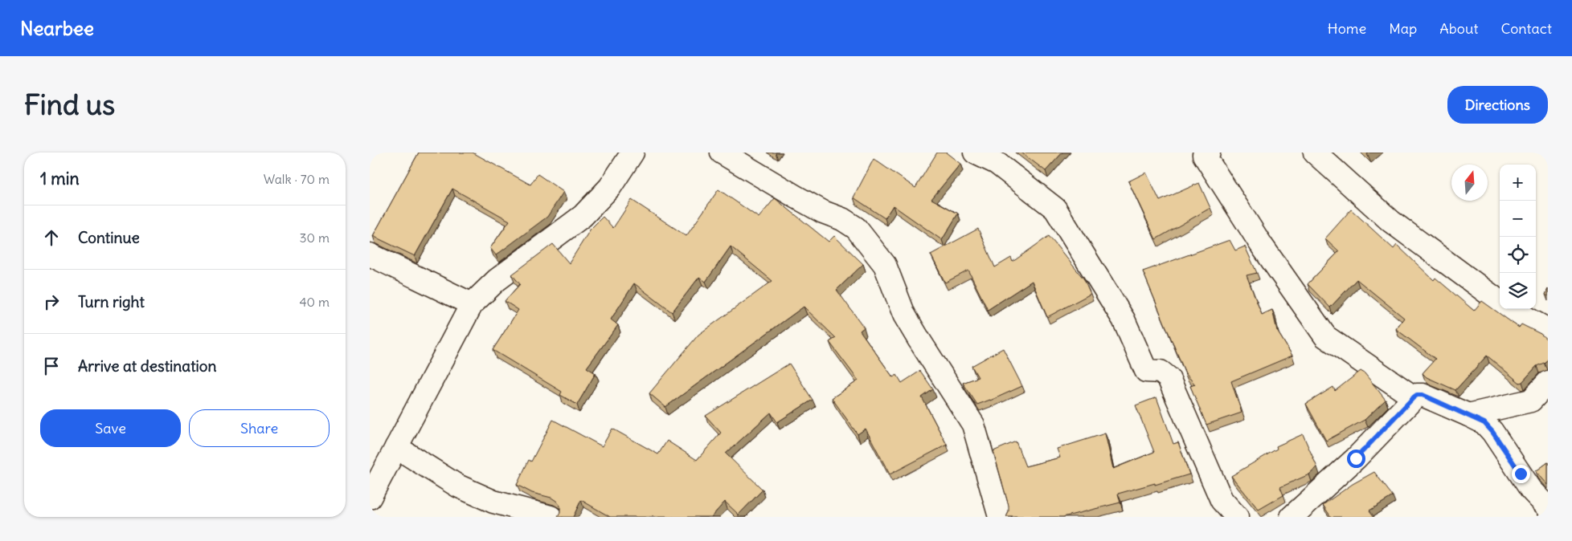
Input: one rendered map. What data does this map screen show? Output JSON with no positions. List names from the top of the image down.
{
  "north": "top",
  "page": {
    "header": "Nearbee",
    "nav": [
      "Home",
      "Map",
      "About",
      "Contact"
    ],
    "buttons": [
      "Directions",
      ["Save", "Share"]
    ],
    "title": "Find us",
    "heading": ["1 min", "Walk · 70 m"],
    "map_buttons": ["+", "−"],
    "list": [
      ["Continue", "30 m"],
      ["Turn right", "40 m"],
      "Arrive at destination"
    ]
  }
}
